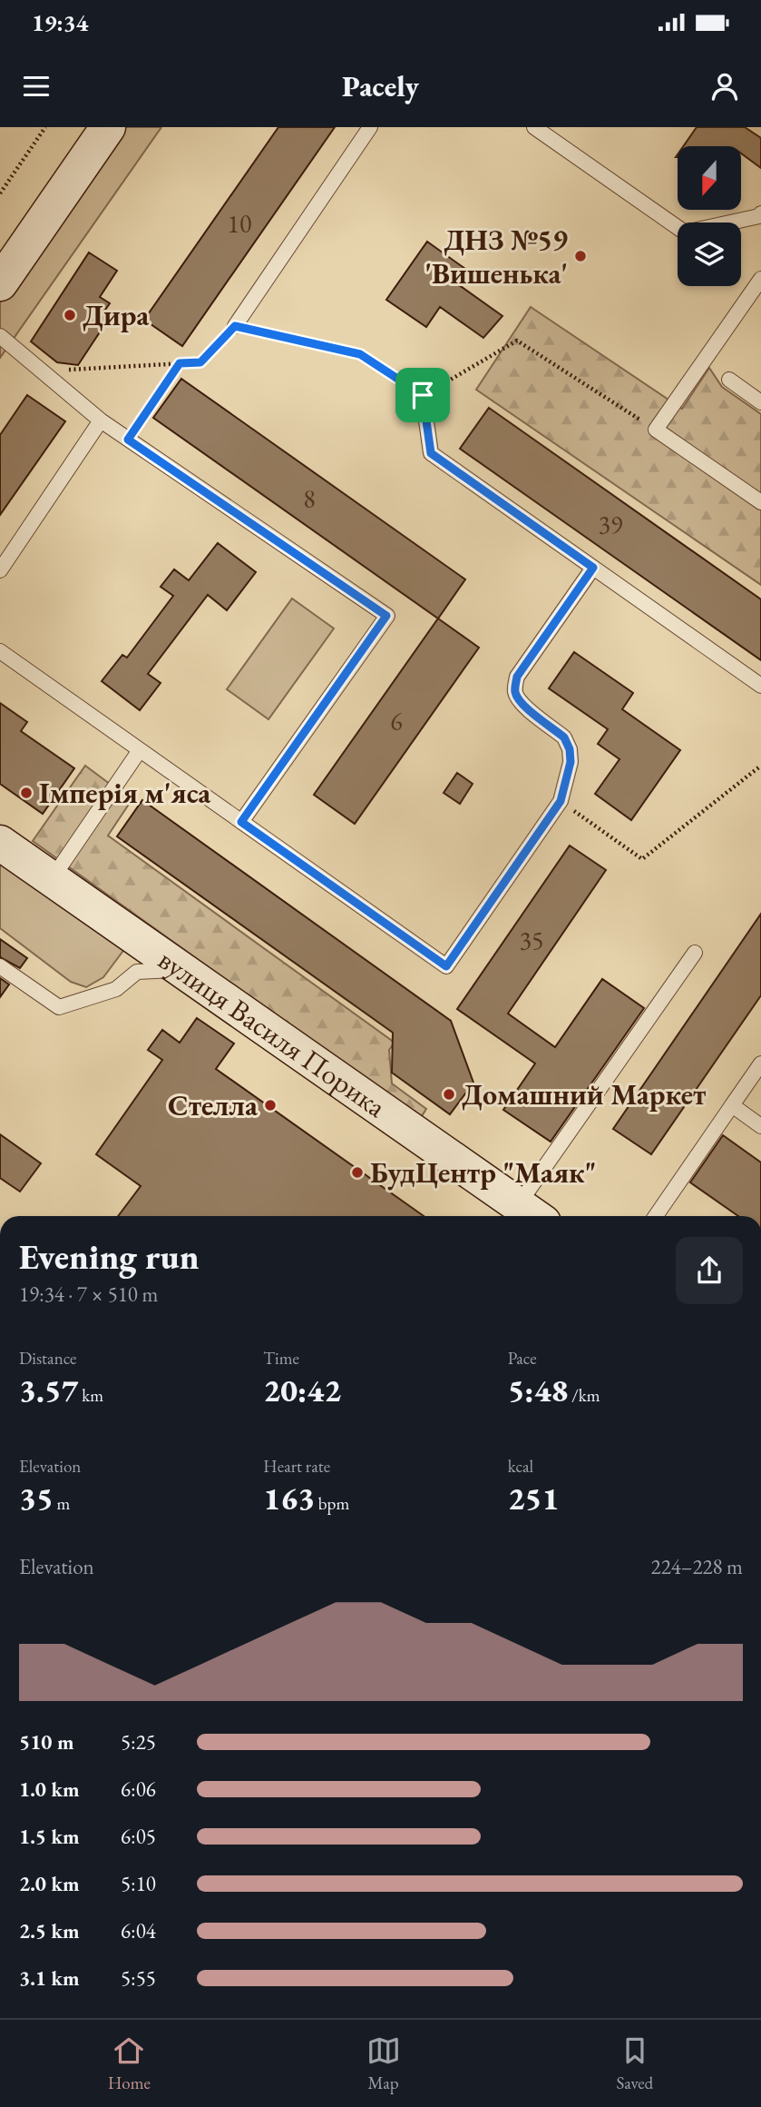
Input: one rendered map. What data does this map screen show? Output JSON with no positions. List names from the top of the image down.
{
  "streets": {
    "street": ["вулиця Василя Порика"]
  },
  "places": [
    "ДНЗ №59 'Вишенька'",
    "Дира",
    "Імперія м'яса",
    "Домашний Маркет",
    "Стелла",
    "БудЦентр \"Маяк\""
  ],
  "house_numbers": [
    "10",
    "8",
    "39",
    "6",
    "35"
  ],
  "north": "bottom",
  "page": {
    "status": "19:34",
    "header": "Pacely",
    "heading": ["Evening run", "19:34 · 7 × 510 m"],
    "stats": [
      ["Distance", "3.57 km"],
      ["Time", "20:42"],
      ["Pace", "5:48 /km"],
      ["Elevation", "35 m"],
      ["Heart rate", "163 bpm"],
      ["kcal", "251"]
    ],
    "chart": ["Elevation", "224–228 m"],
    "list": [
      {
        "name": "510 m",
        "note": "5:25"
      },
      {
        "name": "1.0 km",
        "note": "6:06"
      },
      {
        "name": "1.5 km",
        "note": "6:05"
      },
      {
        "name": "2.0 km",
        "note": "5:10"
      },
      {
        "name": "2.5 km",
        "note": "6:04"
      },
      {
        "name": "3.1 km",
        "note": "5:55"
      }
    ],
    "tabs": ["Home", "Map", "Saved"]
  }
}
